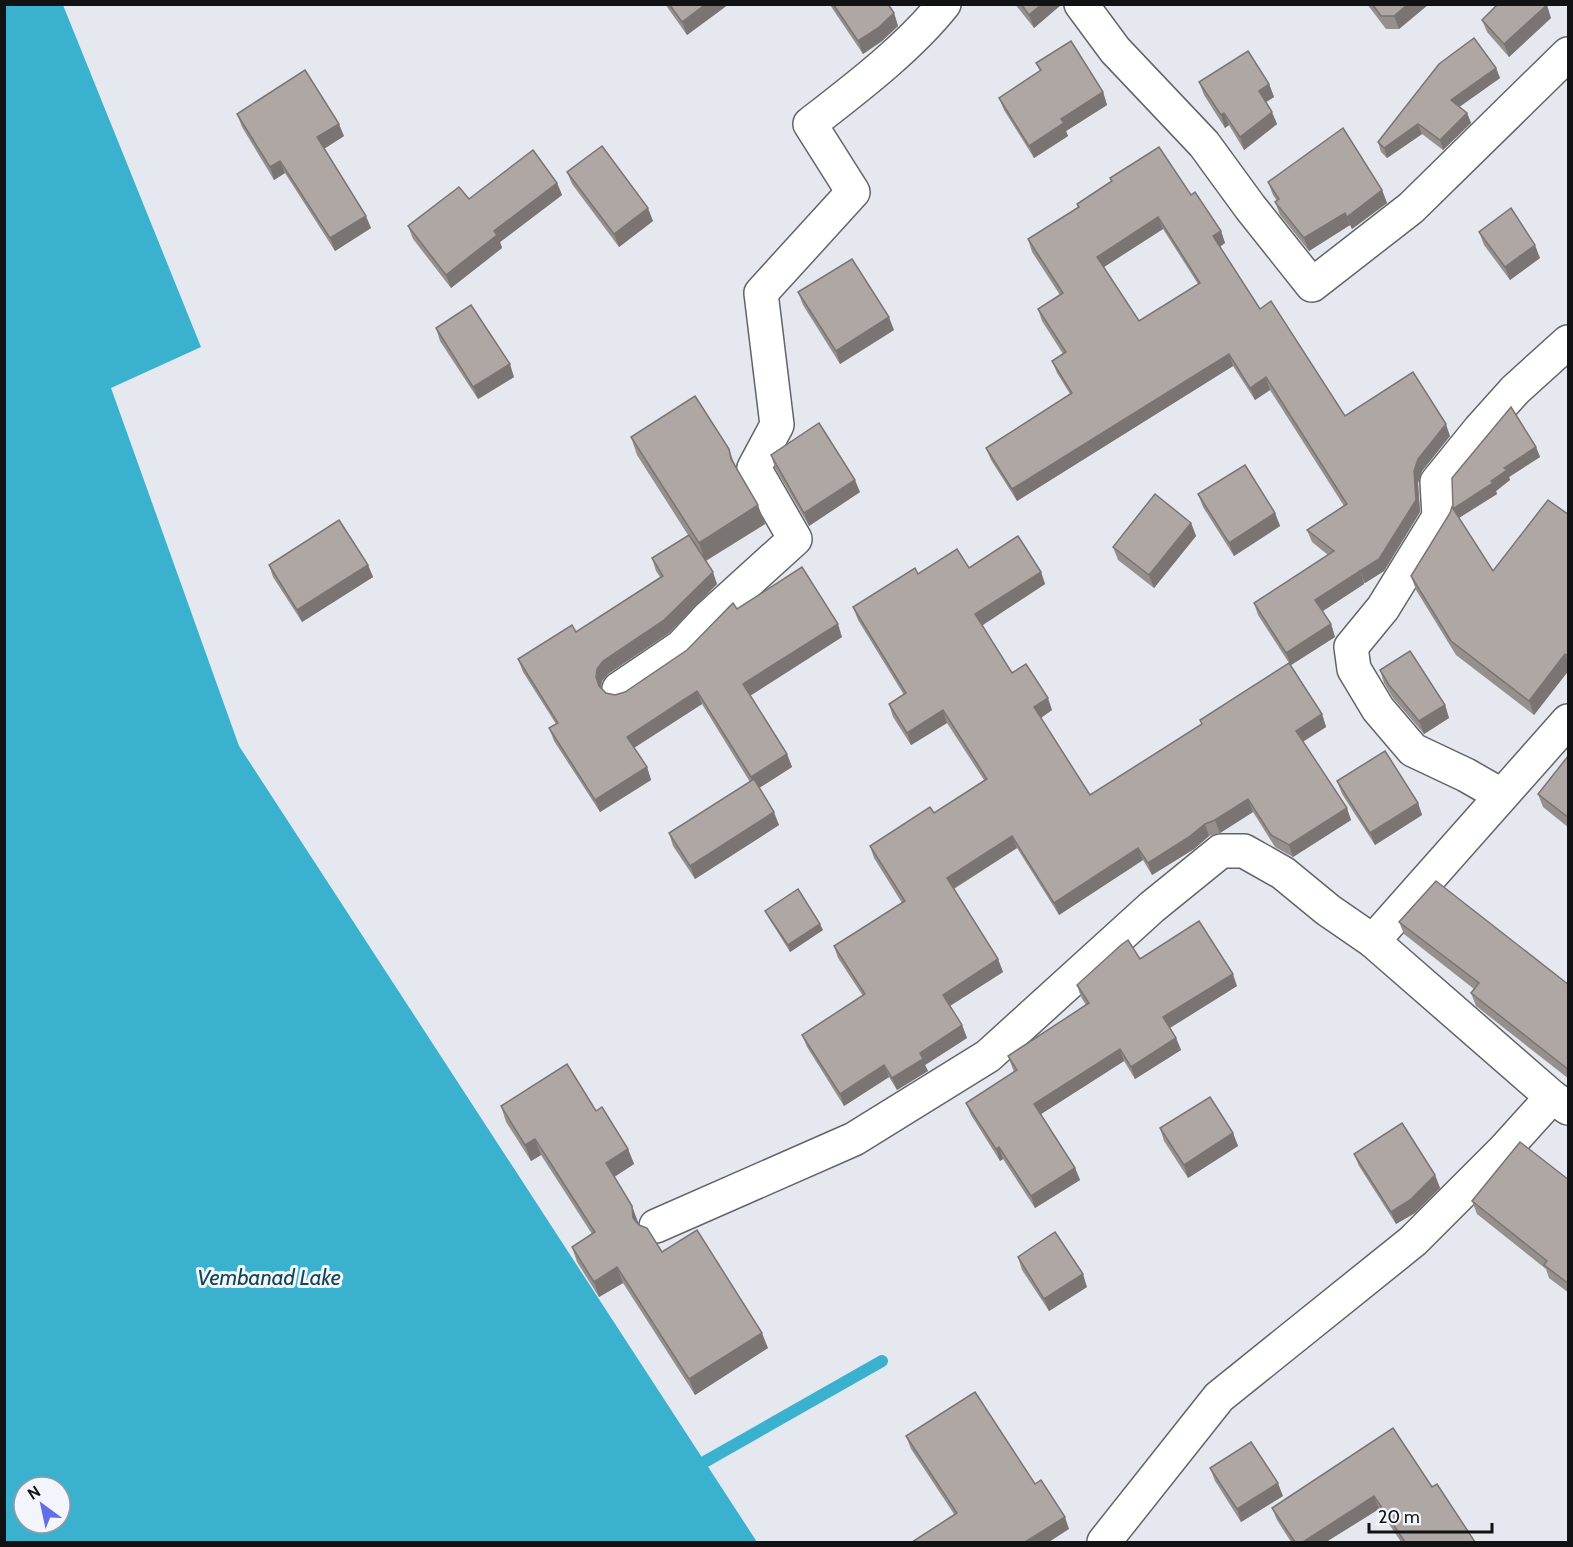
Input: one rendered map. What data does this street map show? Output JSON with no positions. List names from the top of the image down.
{
  "water": ["Vembanad Lake"],
  "scale_bar": "20 m",
  "north": "top left"
}
